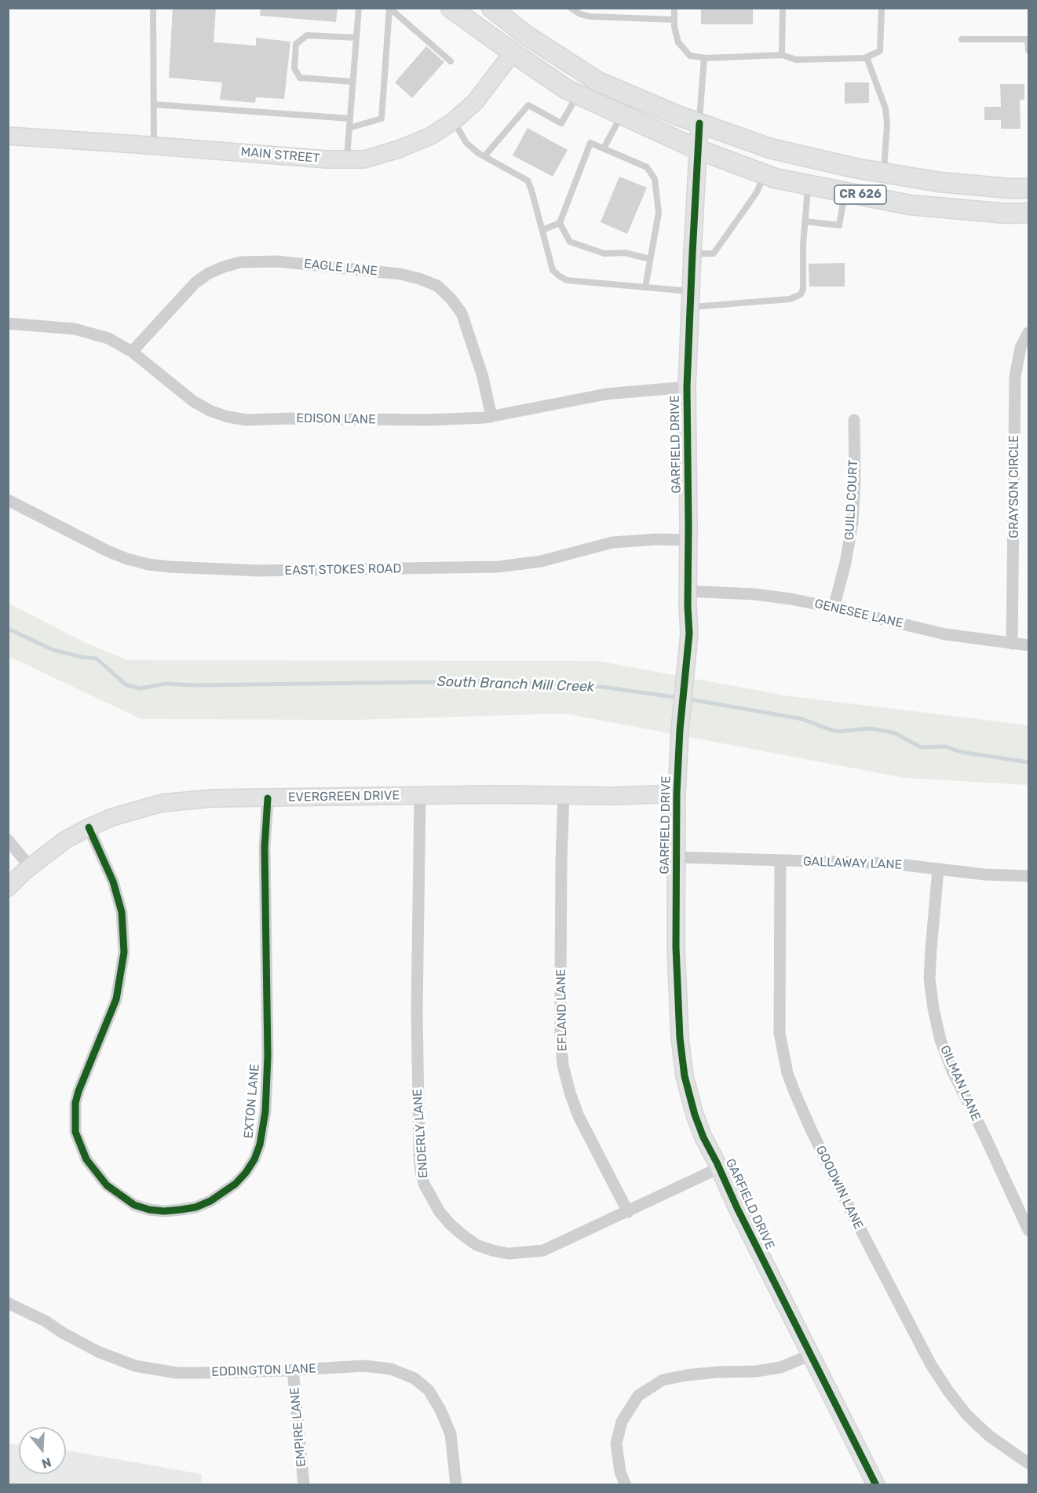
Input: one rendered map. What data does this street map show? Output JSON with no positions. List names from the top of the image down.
{
  "streets": {
    "main road": ["CR 626"],
    "street": [
      "MAIN STREET",
      "EAGLE LANE",
      "EDISON LANE",
      "GARFIELD DRIVE",
      "GRAYSON CIRCLE",
      "GUILD COURT",
      "EAST STOKES ROAD",
      "GENESEE LANE",
      "EVERGREEN DRIVE",
      "GALLAWAY LANE",
      "EFLAND LANE",
      "GILMAN LANE",
      "EXTON LANE",
      "ENDERLY LANE",
      "GOODWIN LANE",
      "EDDINGTON LANE",
      "EMPIRE LANE"
    ]
  },
  "crossings": [
    ["MAIN STREET", "CR 626"],
    ["CR 626", "GARFIELD DRIVE"],
    ["EAGLE LANE", "EDISON LANE"],
    ["EDISON LANE", "GARFIELD DRIVE"],
    ["GARFIELD DRIVE", "EAST STOKES ROAD"],
    ["GARFIELD DRIVE", "GENESEE LANE"],
    ["GARFIELD DRIVE", "EVERGREEN DRIVE"],
    ["GARFIELD DRIVE", "GALLAWAY LANE"],
    ["GARFIELD DRIVE", "ENDERLY LANE"],
    ["GRAYSON CIRCLE", "GENESEE LANE"],
    ["GUILD COURT", "GENESEE LANE"],
    ["EVERGREEN DRIVE", "EFLAND LANE"],
    ["EVERGREEN DRIVE", "EXTON LANE"],
    ["EVERGREEN DRIVE", "ENDERLY LANE"],
    ["GALLAWAY LANE", "GILMAN LANE"],
    ["GALLAWAY LANE", "GOODWIN LANE"],
    ["EFLAND LANE", "ENDERLY LANE"],
    ["EDDINGTON LANE", "EMPIRE LANE"]
  ],
  "water": ["South Branch Mill Creek"],
  "north": "bottom"
}
